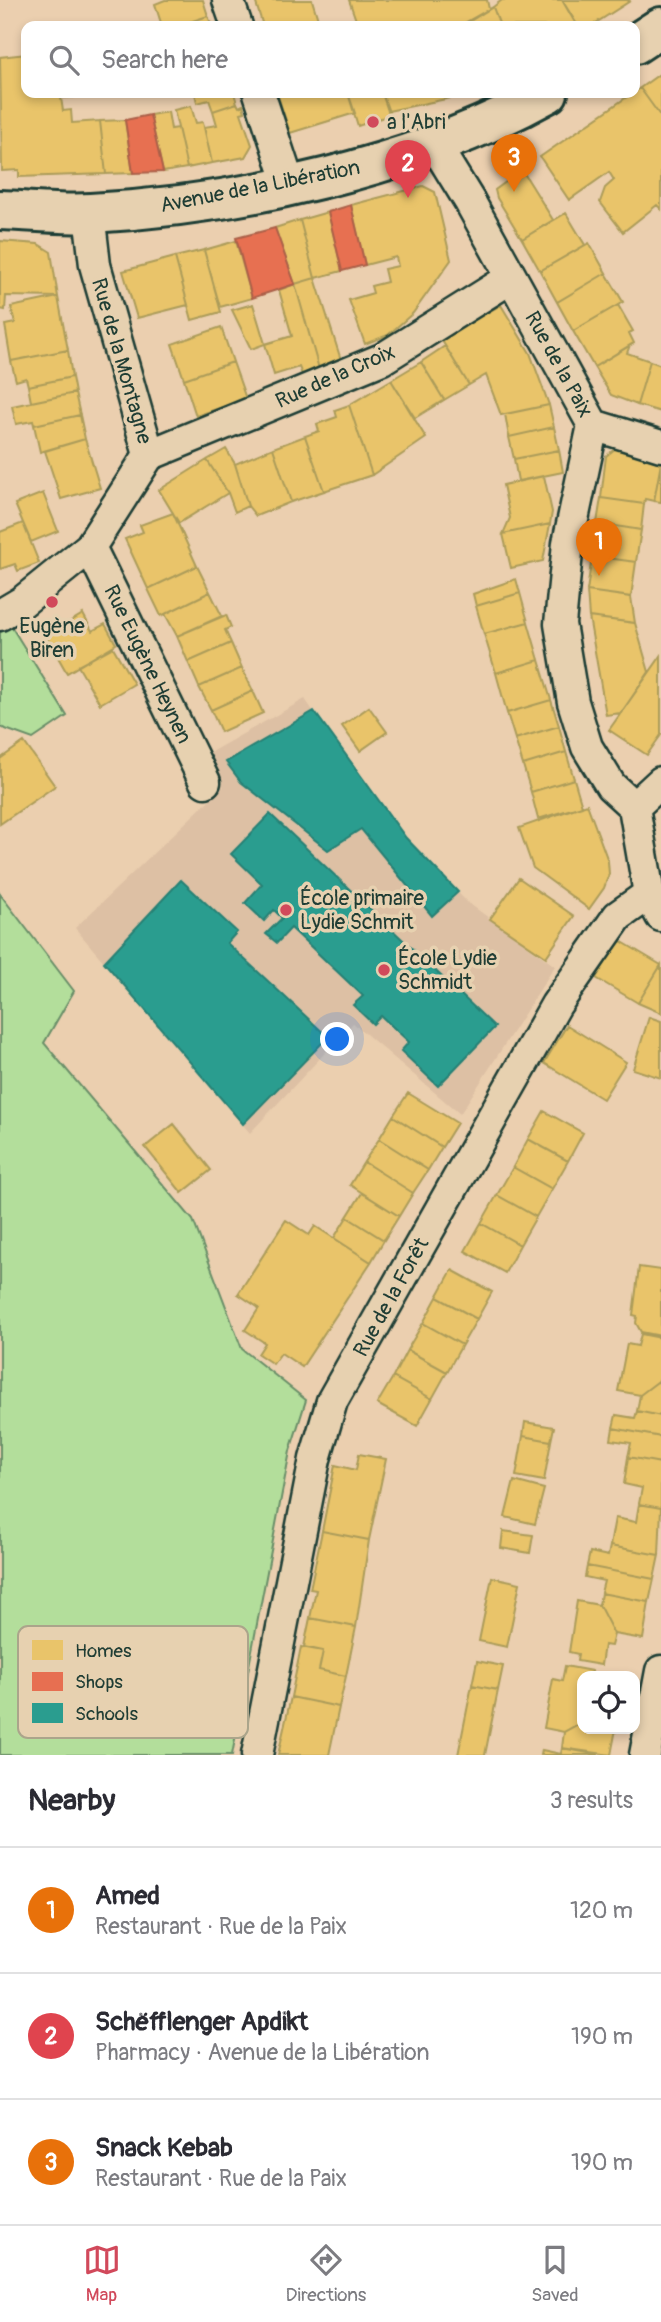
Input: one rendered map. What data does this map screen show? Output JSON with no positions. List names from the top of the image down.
{
  "streets": {
    "street": [
      "Avenue de la Libération",
      "Rue de la Montagne",
      "Rue de la Paix",
      "Rue de la Croix",
      "Rue Eugène Heynen",
      "Rue de la Forêt"
    ]
  },
  "crossings": [
    ["Avenue de la Libération", "Rue de la Montagne"],
    ["Avenue de la Libération", "Rue de la Paix"],
    ["Rue de la Montagne", "Rue de la Croix"],
    ["Rue de la Montagne", "Rue Eugène Heynen"],
    ["Rue de la Paix", "Rue de la Croix"]
  ],
  "places": [
    "a l'Abri",
    "Eugène Biren",
    "École primaire Lydie Schmit",
    "École Lydie Schmidt"
  ],
  "legend": ["Homes", "Shops", "Schools"],
  "page": {
    "search": "Search here",
    "pins": ["3", "2", "1"],
    "heading": ["Nearby", "3 results"],
    "list": [
      {
        "mark": "1",
        "name": "Amed",
        "note": "Restaurant · Rue de la Paix",
        "value": "120 m"
      },
      {
        "mark": "2",
        "name": "Schëfflenger Apdikt",
        "note": "Pharmacy · Avenue de la Libération",
        "value": "190 m"
      },
      {
        "mark": "3",
        "name": "Snack Kebab",
        "note": "Restaurant · Rue de la Paix",
        "value": "190 m"
      }
    ],
    "nav": ["Map", "Directions", "Saved"]
  }
}
